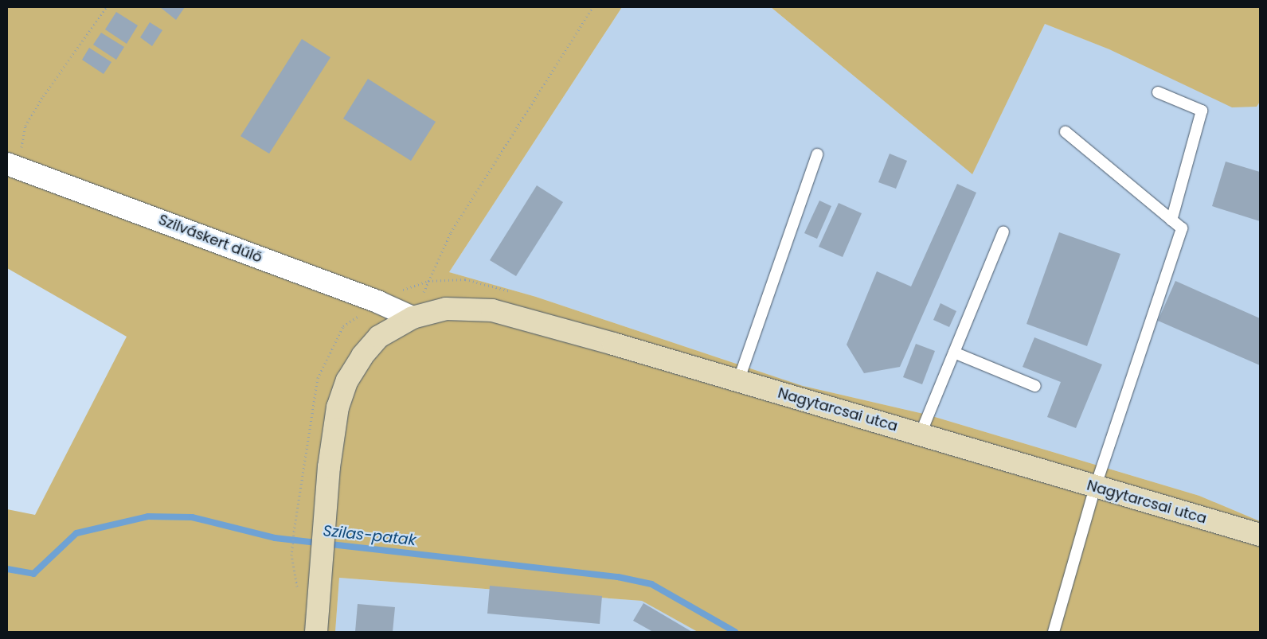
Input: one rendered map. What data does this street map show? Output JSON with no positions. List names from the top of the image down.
{
  "streets": {
    "main road": ["Nagytarcsai utca"],
    "street": ["Szilváskert dűlő"]
  },
  "crossings": [
    ["Szilváskert dűlő", "Nagytarcsai utca"]
  ],
  "water": ["Szilas-patak"]
}
